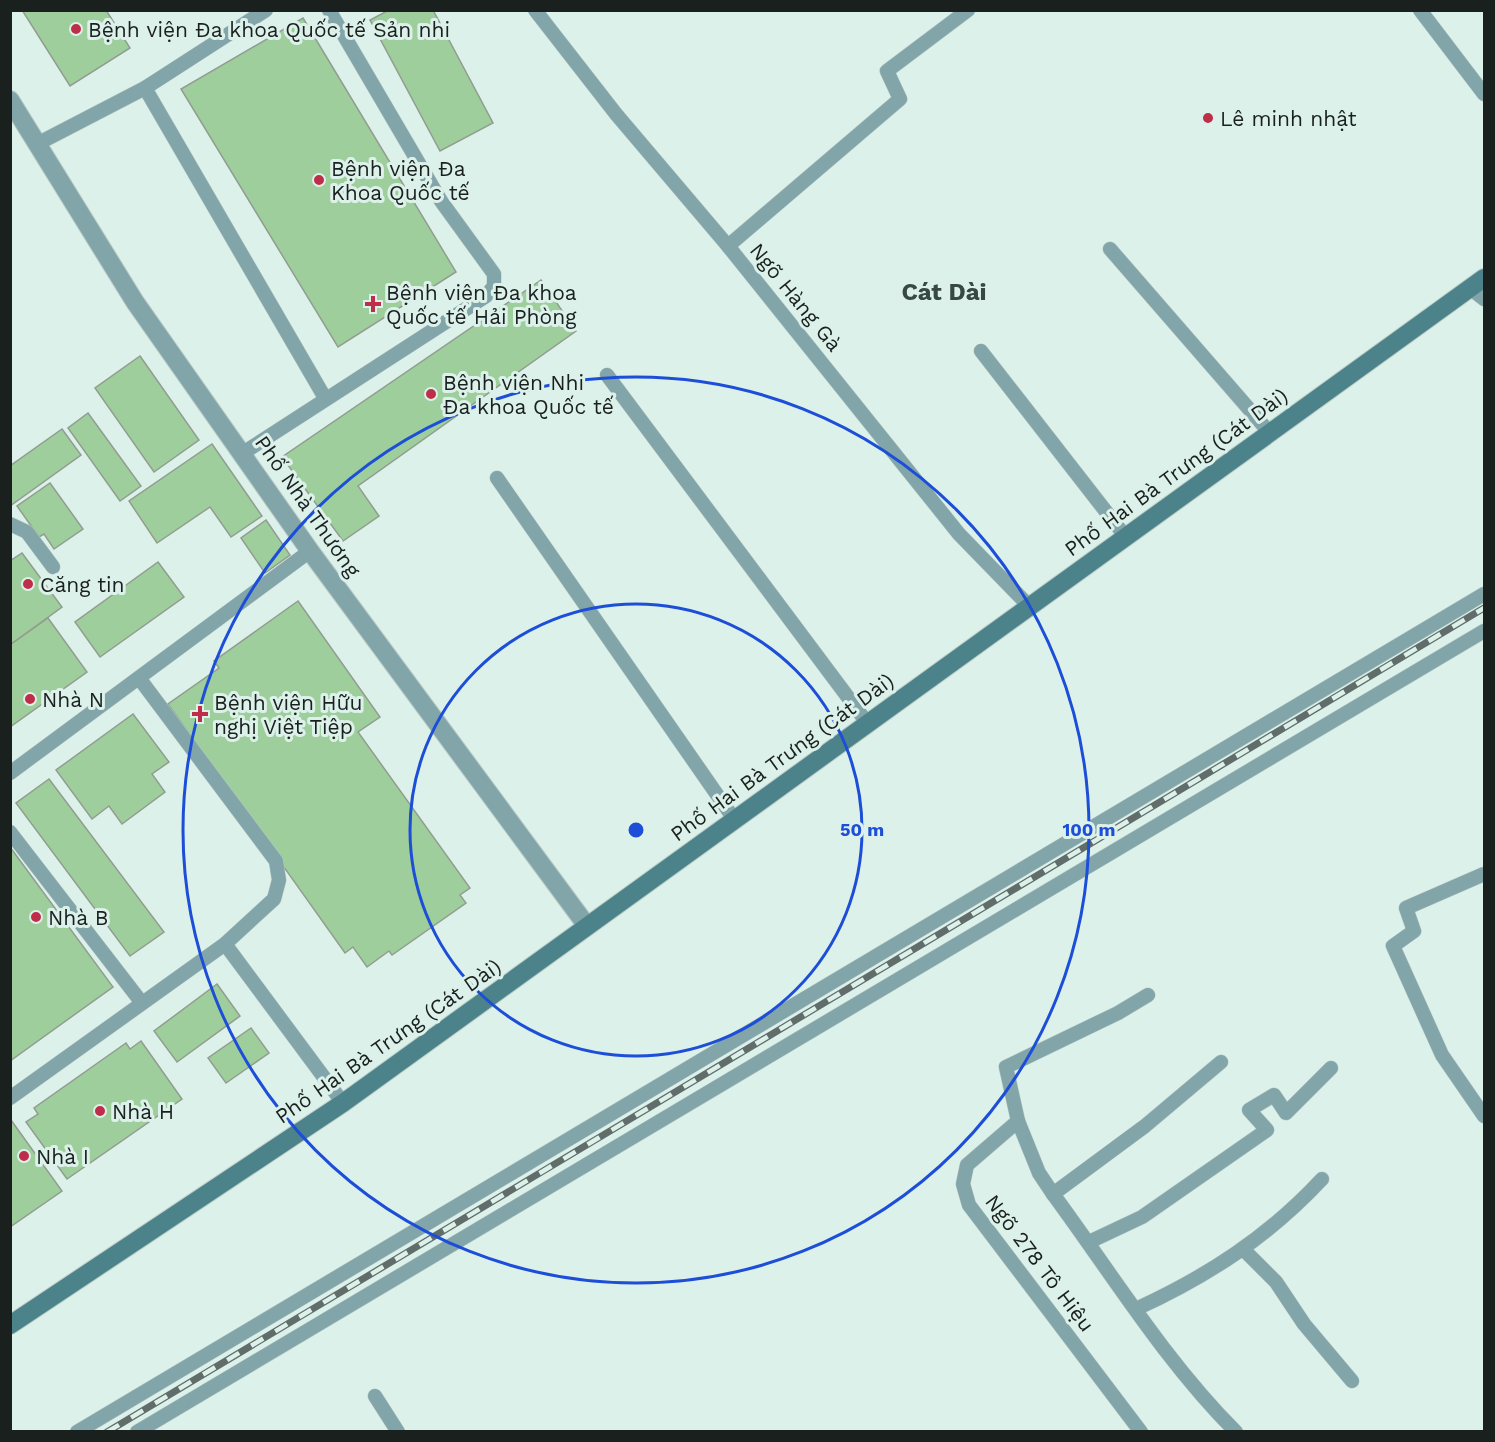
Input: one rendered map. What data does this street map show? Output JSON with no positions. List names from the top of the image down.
{
  "streets": {
    "main road": ["Phố Hai Bà Trưng (Cát Dài)"],
    "street": ["Phố Nhà Thương"],
    "lane": ["Ngõ Hàng Gà", "Ngõ 278 Tô Hiệu"]
  },
  "crossings": [
    ["Ngõ Hàng Gà", "Phố Hai Bà Trưng (Cát Dài)"],
    ["Phố Hai Bà Trưng (Cát Dài)", "Phố Nhà Thương"]
  ],
  "districts": ["Cát Dài"],
  "places": {
    "other": [
      "Bệnh viện Đa khoa Quốc tế Sản nhi",
      "Lê minh nhật",
      "Bệnh viện Đa Khoa Quốc tế",
      "Bệnh viện Nhi Đa khoa Quốc tế",
      "Căng tin",
      "Nhà N",
      "Nhà B",
      "Nhà H",
      "Nhà I"
    ],
    "health": ["Bệnh viện Đa khoa Quốc tế Hải Phòng", "Bệnh viện Hữu nghị Việt Tiệp"]
  },
  "rings": ["50 m", "100 m"]
}
